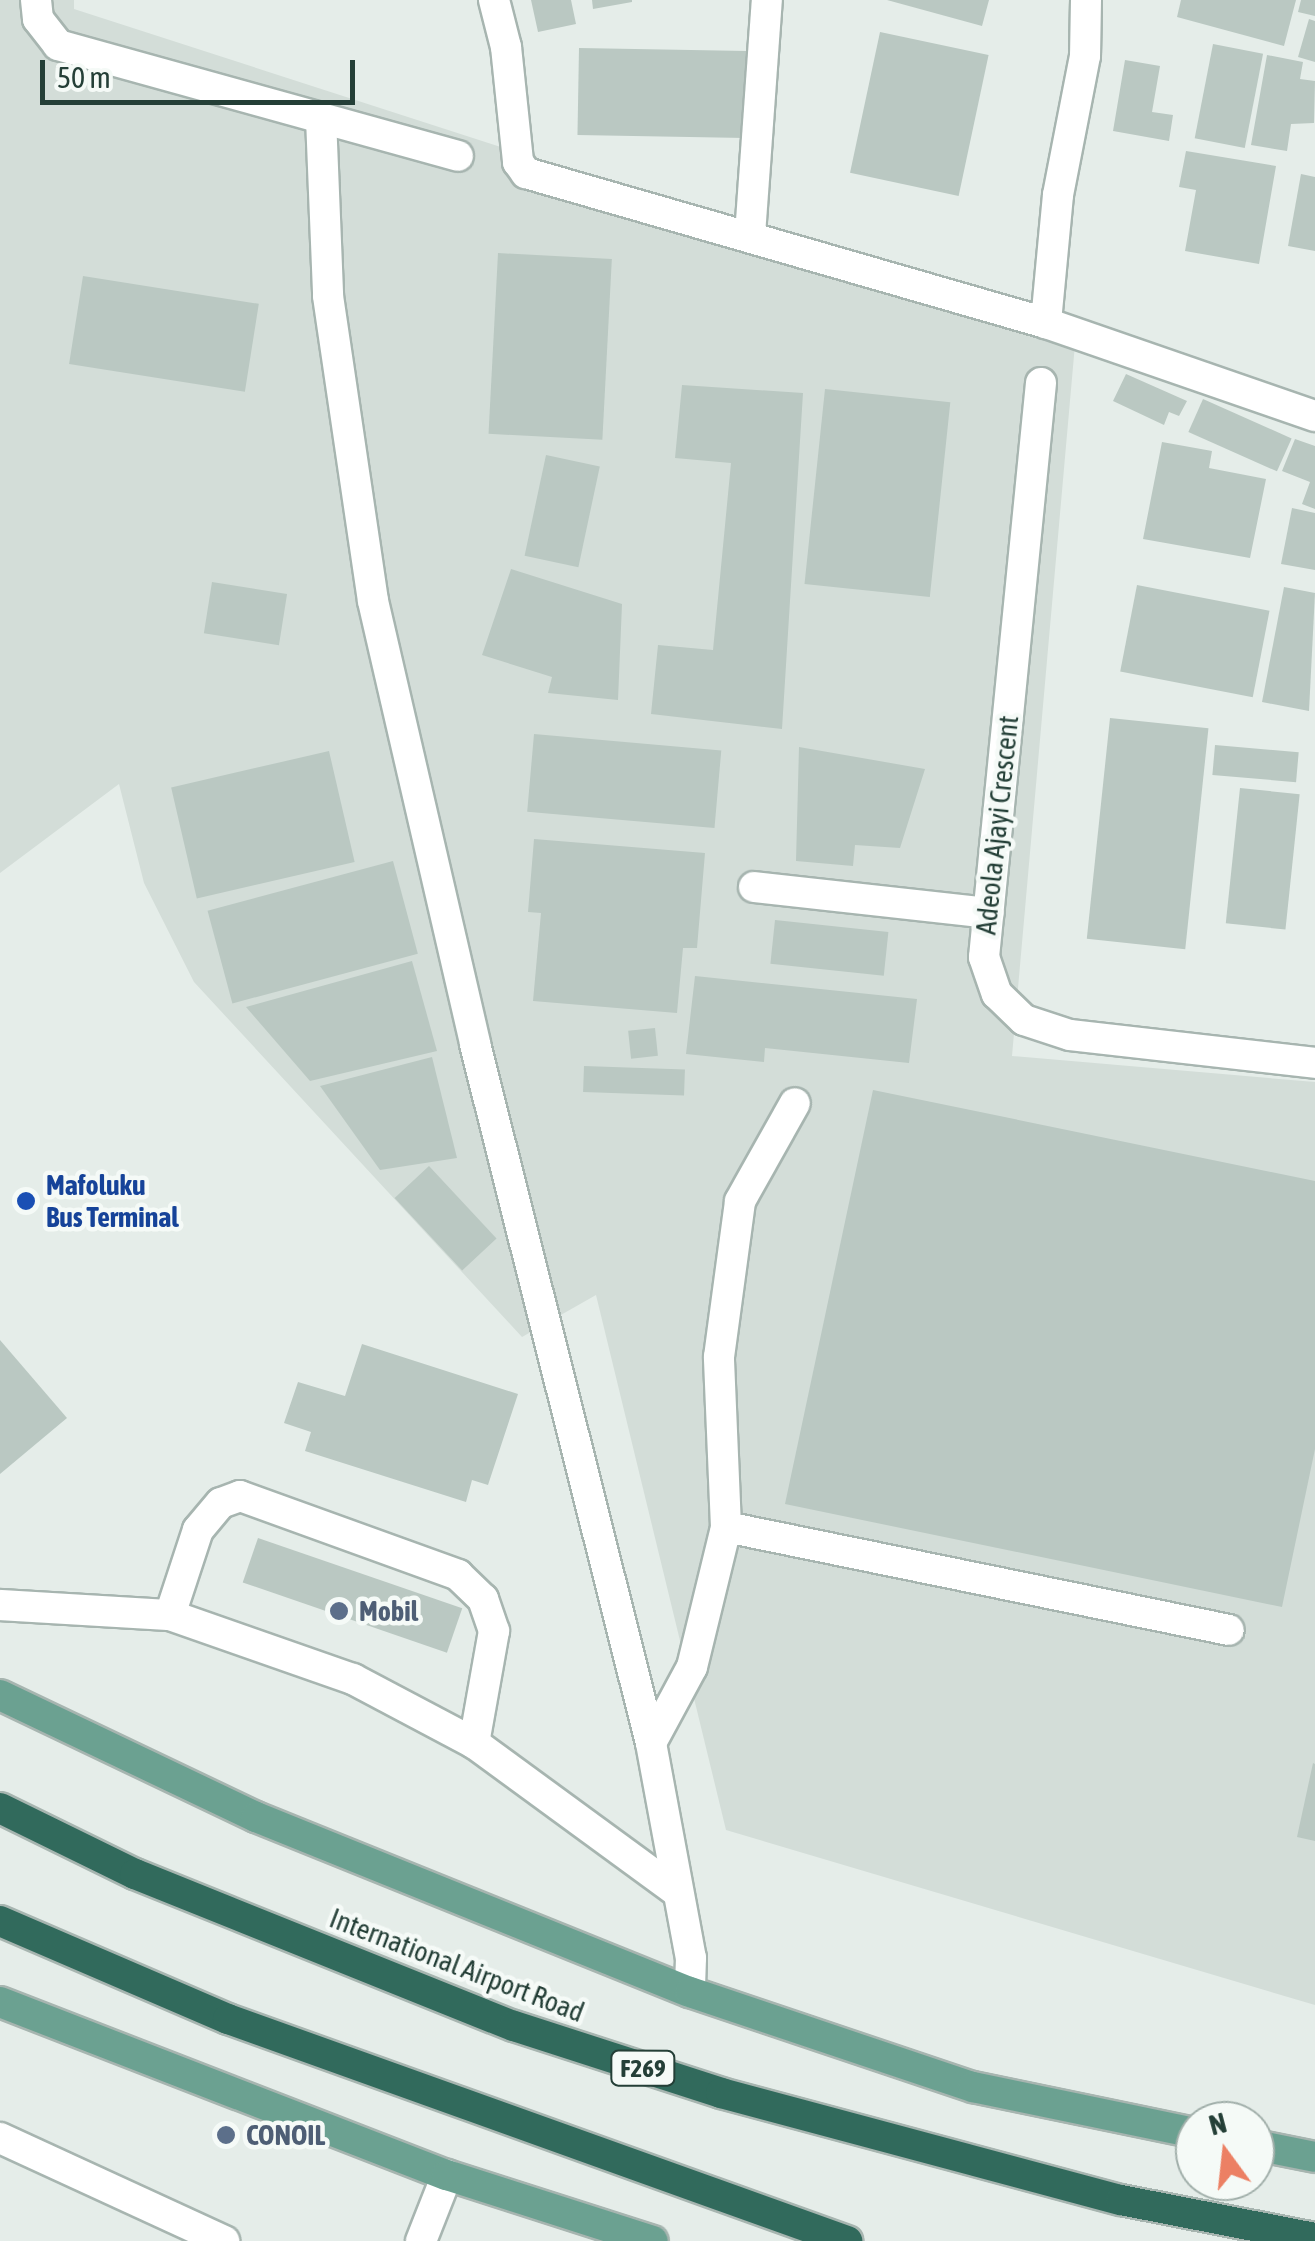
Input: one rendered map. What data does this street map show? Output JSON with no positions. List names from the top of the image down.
{
  "streets": {
    "highway": ["International Airport Road", "F269"],
    "street": ["Adeola Ajayi Crescent"]
  },
  "places": ["Mafoluku Bus Terminal", "Mobil", "CONOIL"],
  "scale_bar": "50 m",
  "north": "top"
}
